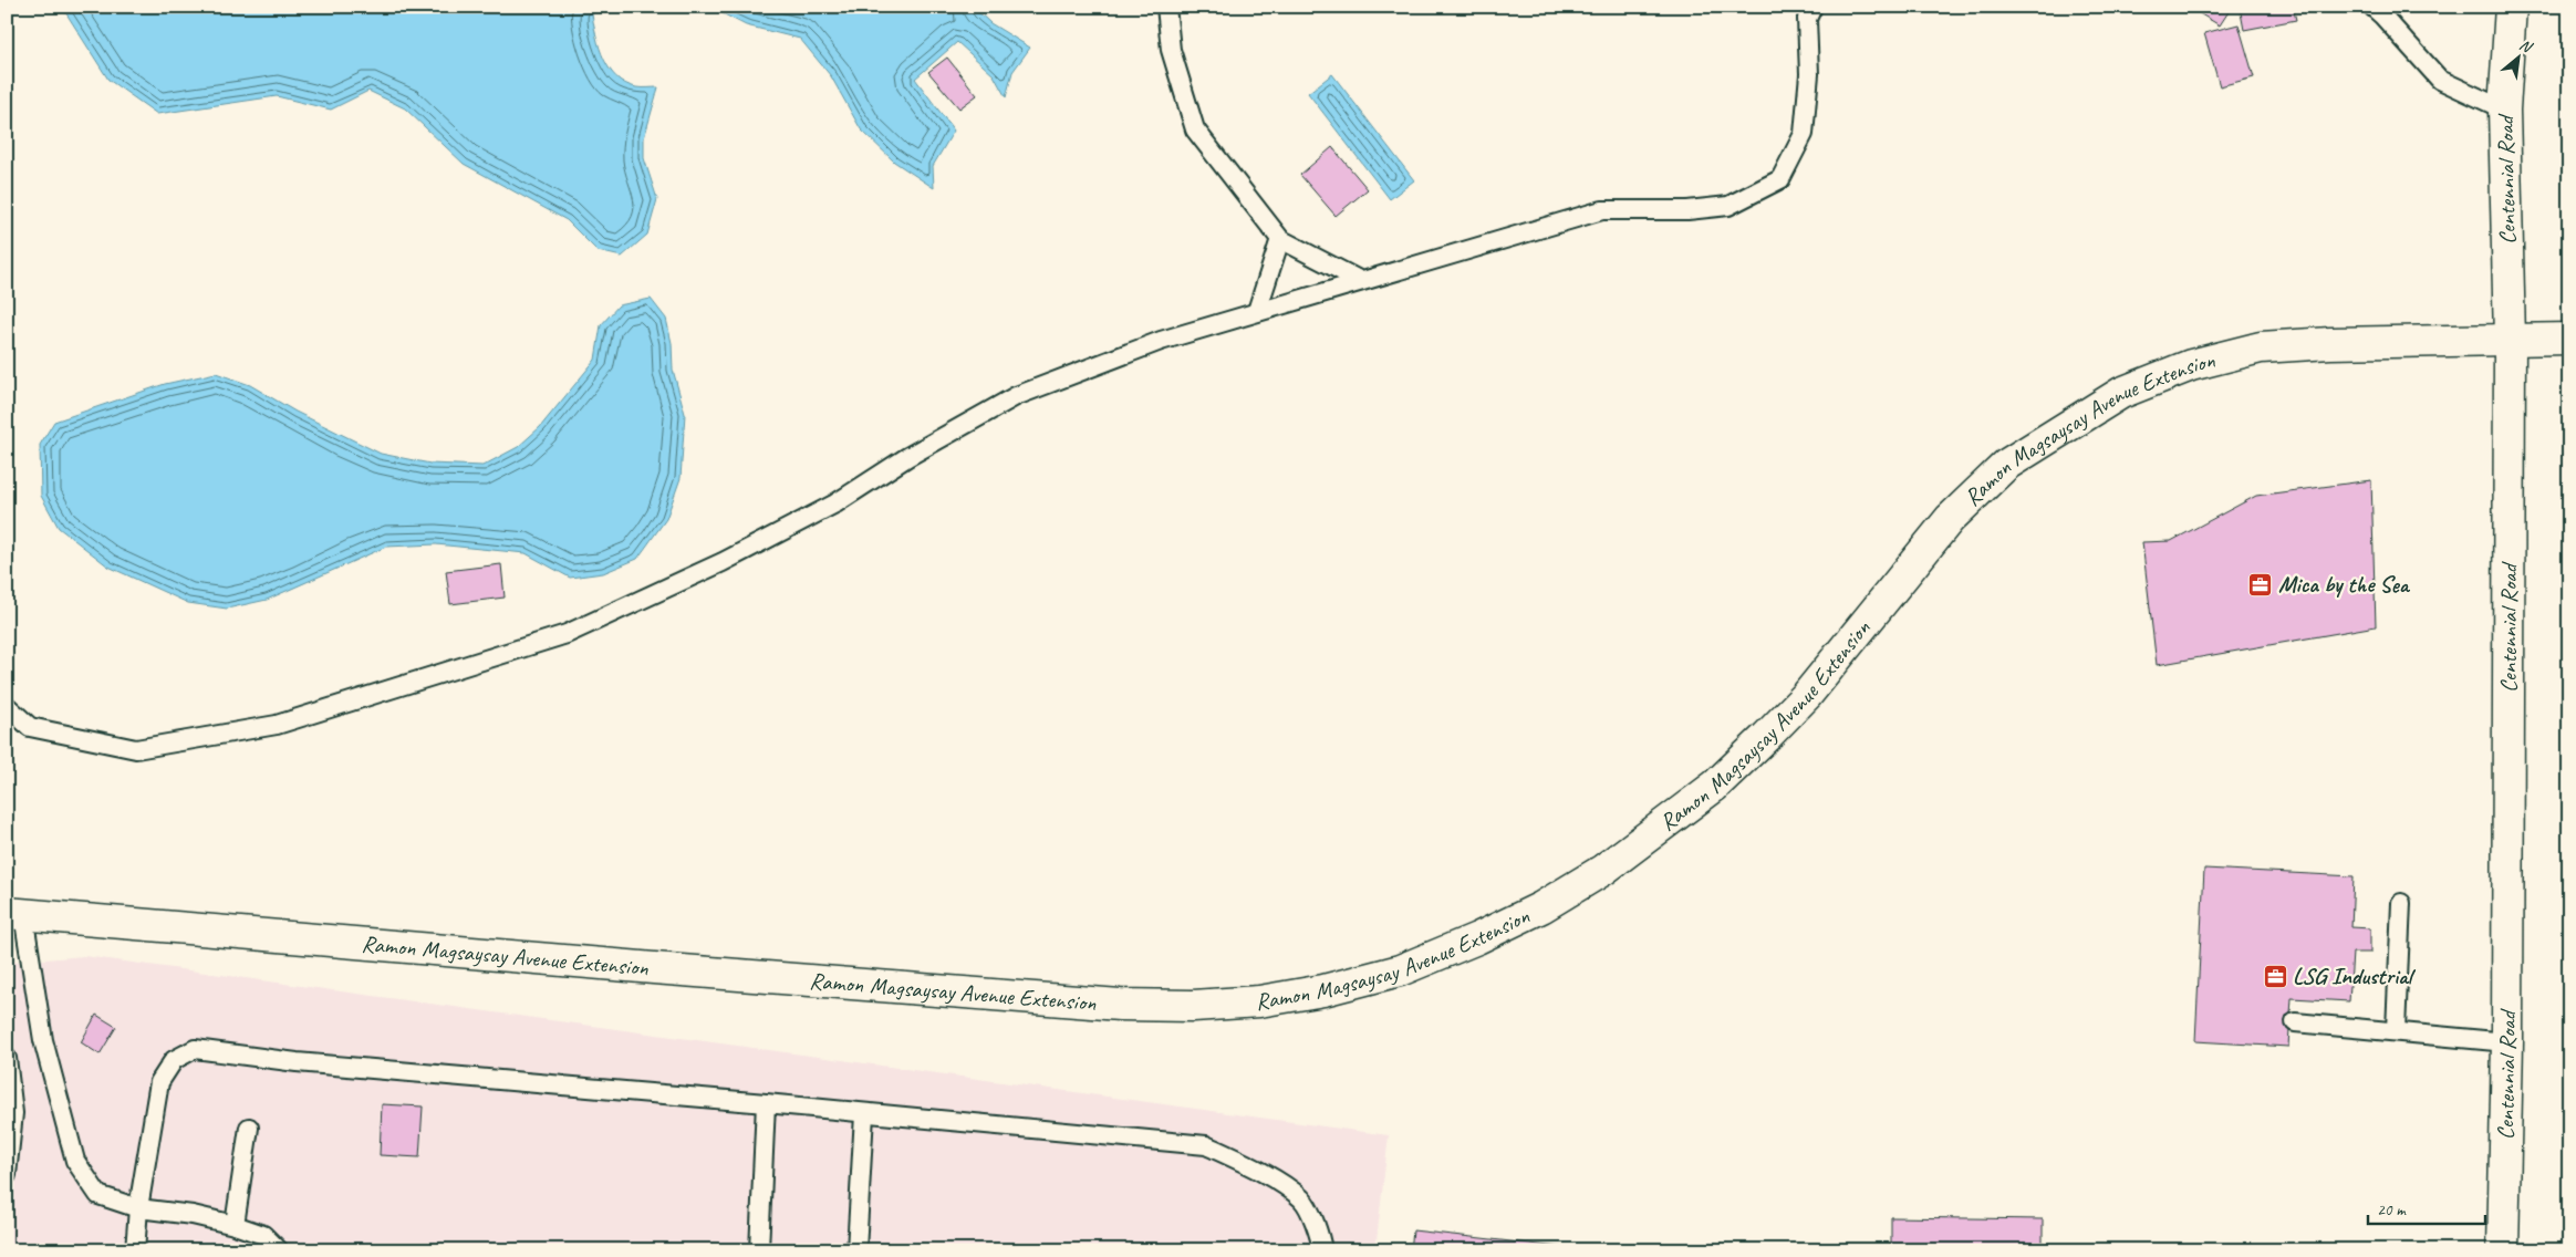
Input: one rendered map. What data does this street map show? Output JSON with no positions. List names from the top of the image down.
{
  "streets": {
    "street": ["Centennial Road", "Ramon Magsaysay Avenue Extension"]
  },
  "crossings": [
    ["Centennial Road", "Ramon Magsaysay Avenue Extension"]
  ],
  "places": {
    "office": ["Mica by the Sea", "LSG Industrial"]
  },
  "scale_bar": "20 m",
  "north": "top right"
}
